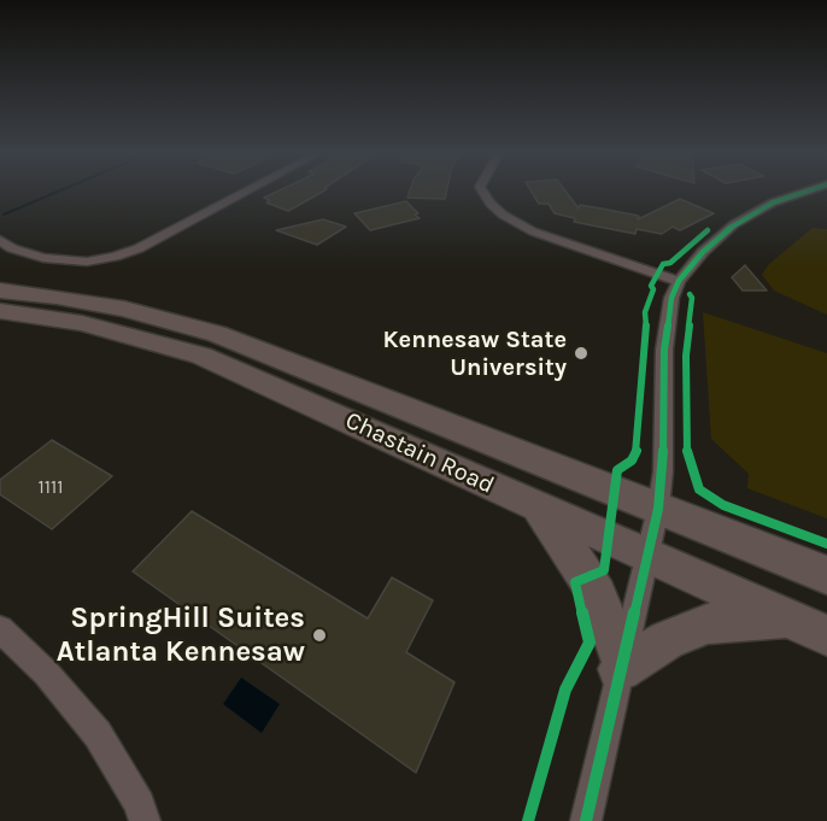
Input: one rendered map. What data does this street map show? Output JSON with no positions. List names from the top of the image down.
{
  "streets": {
    "main road": ["Chastain Road"]
  },
  "places": ["Kennesaw State University", "SpringHill Suites Atlanta Kennesaw"],
  "house_numbers": ["1111"]
}
